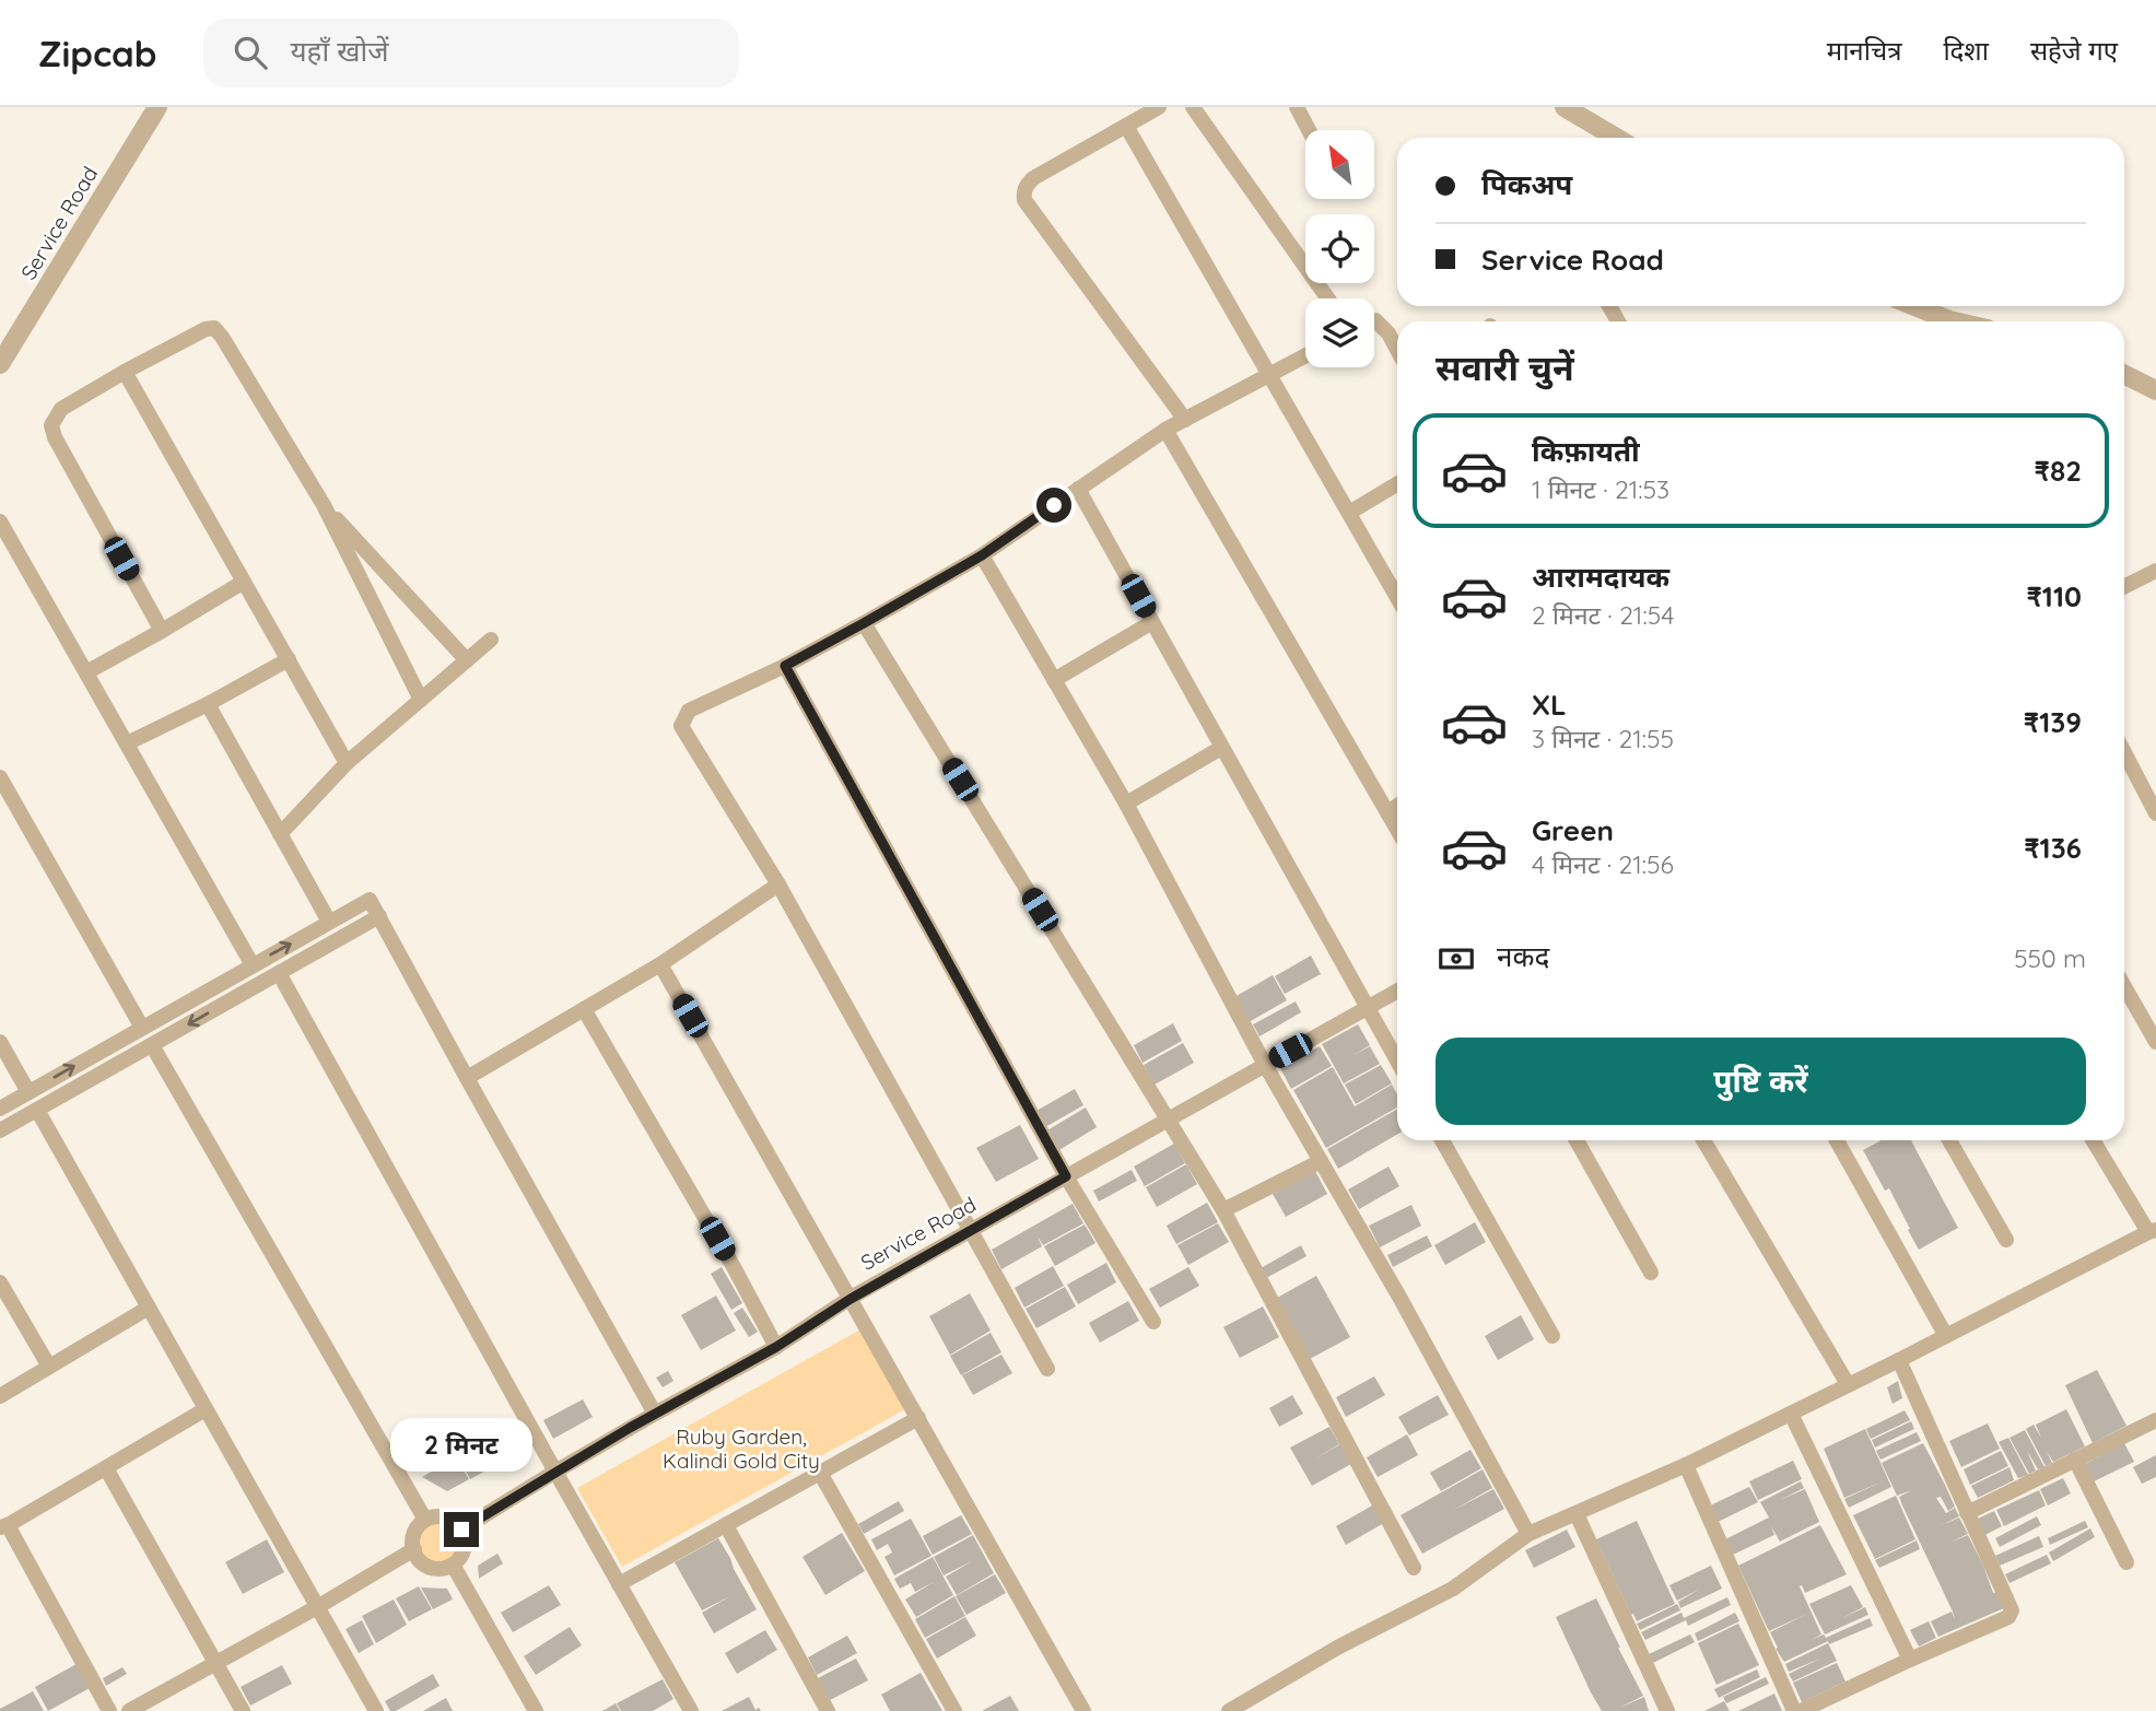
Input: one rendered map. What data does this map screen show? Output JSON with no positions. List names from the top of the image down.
{
  "streets": {
    "street": ["Service Road"]
  },
  "parks": ["Ruby Garden, Kalindi Gold City"],
  "north": "top left",
  "page": {
    "header": "Zipcab",
    "search": "यहाँ खोजें",
    "nav": ["मानचित्र", "दिशा", "सहेजे गए"],
    "banner": ["पिकअप", "Service Road"],
    "heading": "सवारी चुनें",
    "list": [
      {
        "name": "किफ़ायती",
        "note": "1 मिनट · 21:53",
        "value": "₹82"
      },
      {
        "name": "आरामदायक",
        "note": "2 मिनट · 21:54",
        "value": "₹110"
      },
      {
        "name": "XL",
        "note": "3 मिनट · 21:55",
        "value": "₹139"
      },
      {
        "name": "Green",
        "note": "4 मिनट · 21:56",
        "value": "₹136"
      }
    ],
    "pay": ["नकद", "550 m"],
    "buttons": "पुष्टि करें",
    "bubble": "2 मिनट"
  }
}
